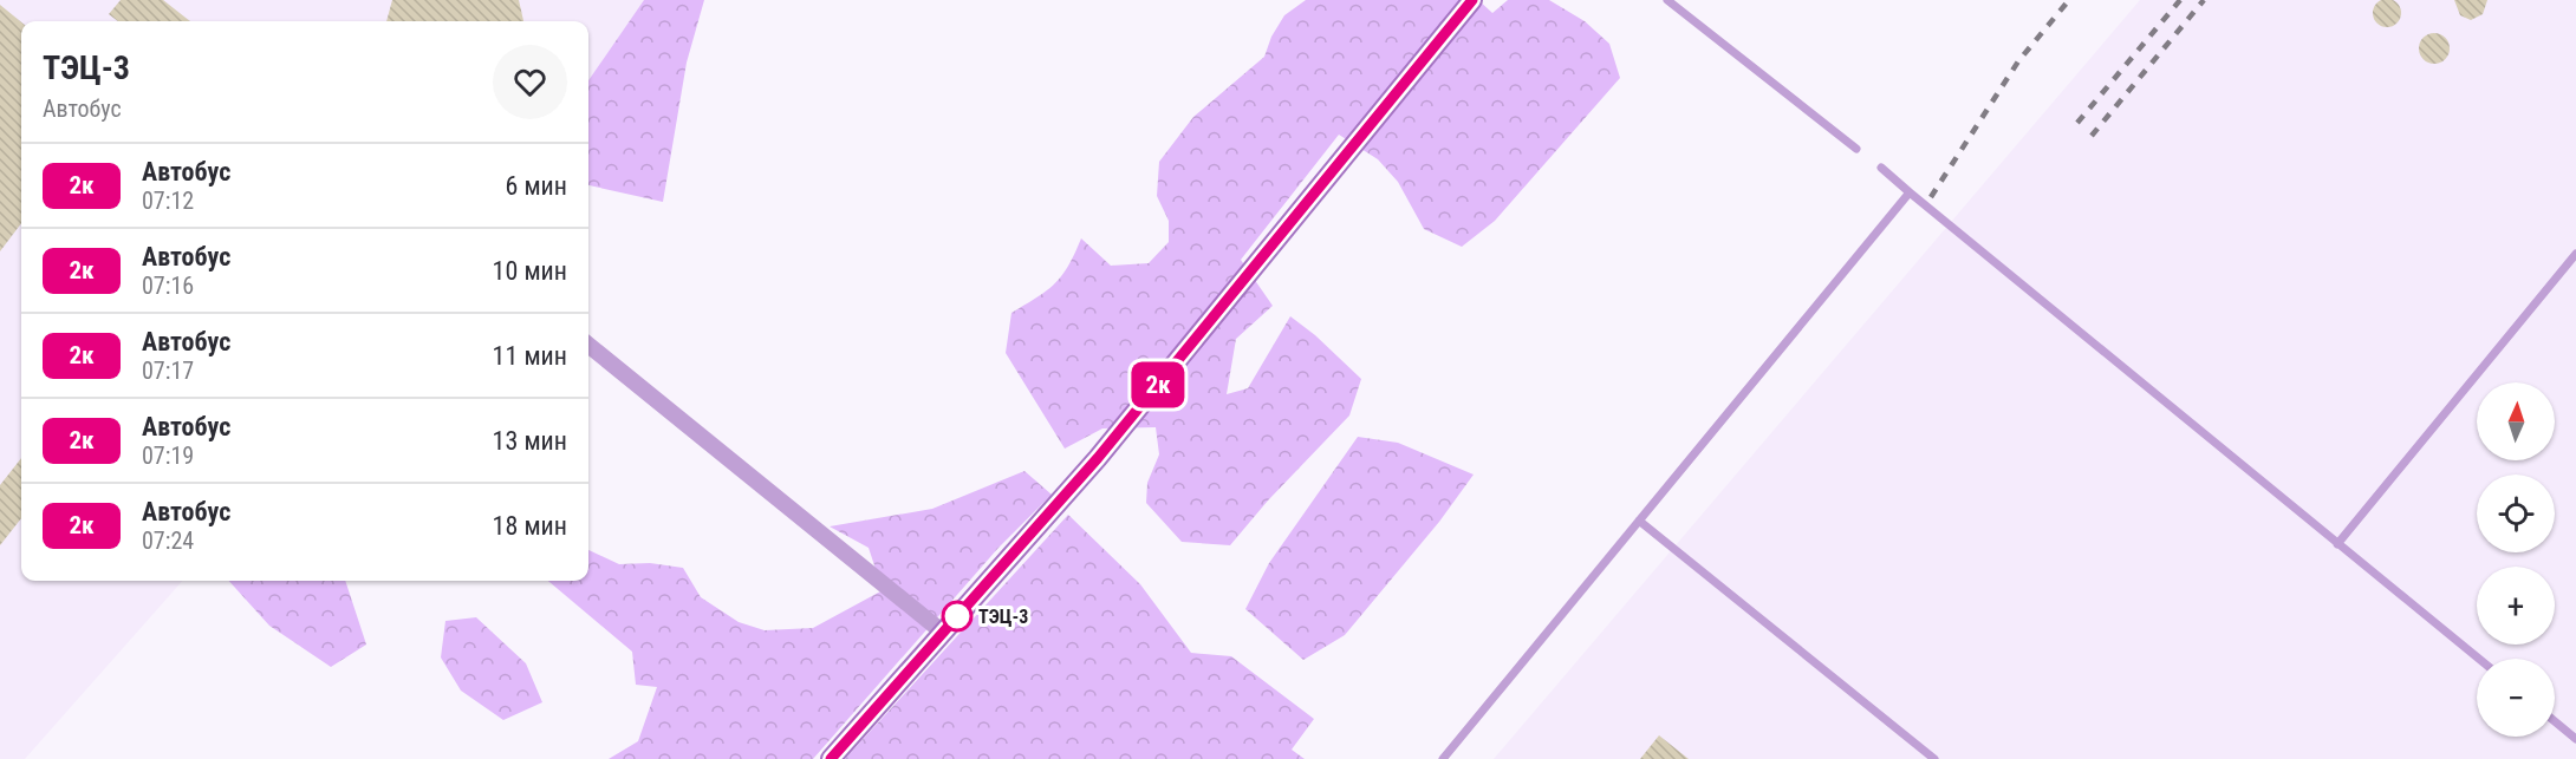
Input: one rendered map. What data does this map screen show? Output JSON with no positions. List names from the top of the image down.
{
  "places": ["ТЭЦ-3"],
  "lines": ["bus line 2к"],
  "north": "top",
  "page": {
    "on_map": "2к",
    "heading": ["ТЭЦ-3", "Автобус"],
    "list": [
      {
        "mark": "2к",
        "name": "Автобус",
        "note": "07:12",
        "value": "6 мин"
      },
      {
        "mark": "2к",
        "name": "Автобус",
        "note": "07:16",
        "value": "10 мин"
      },
      {
        "mark": "2к",
        "name": "Автобус",
        "note": "07:17",
        "value": "11 мин"
      },
      {
        "mark": "2к",
        "name": "Автобус",
        "note": "07:19",
        "value": "13 мин"
      },
      {
        "mark": "2к",
        "name": "Автобус",
        "note": "07:24",
        "value": "18 мин"
      }
    ],
    "map_buttons": ["+", "−"]
  }
}
